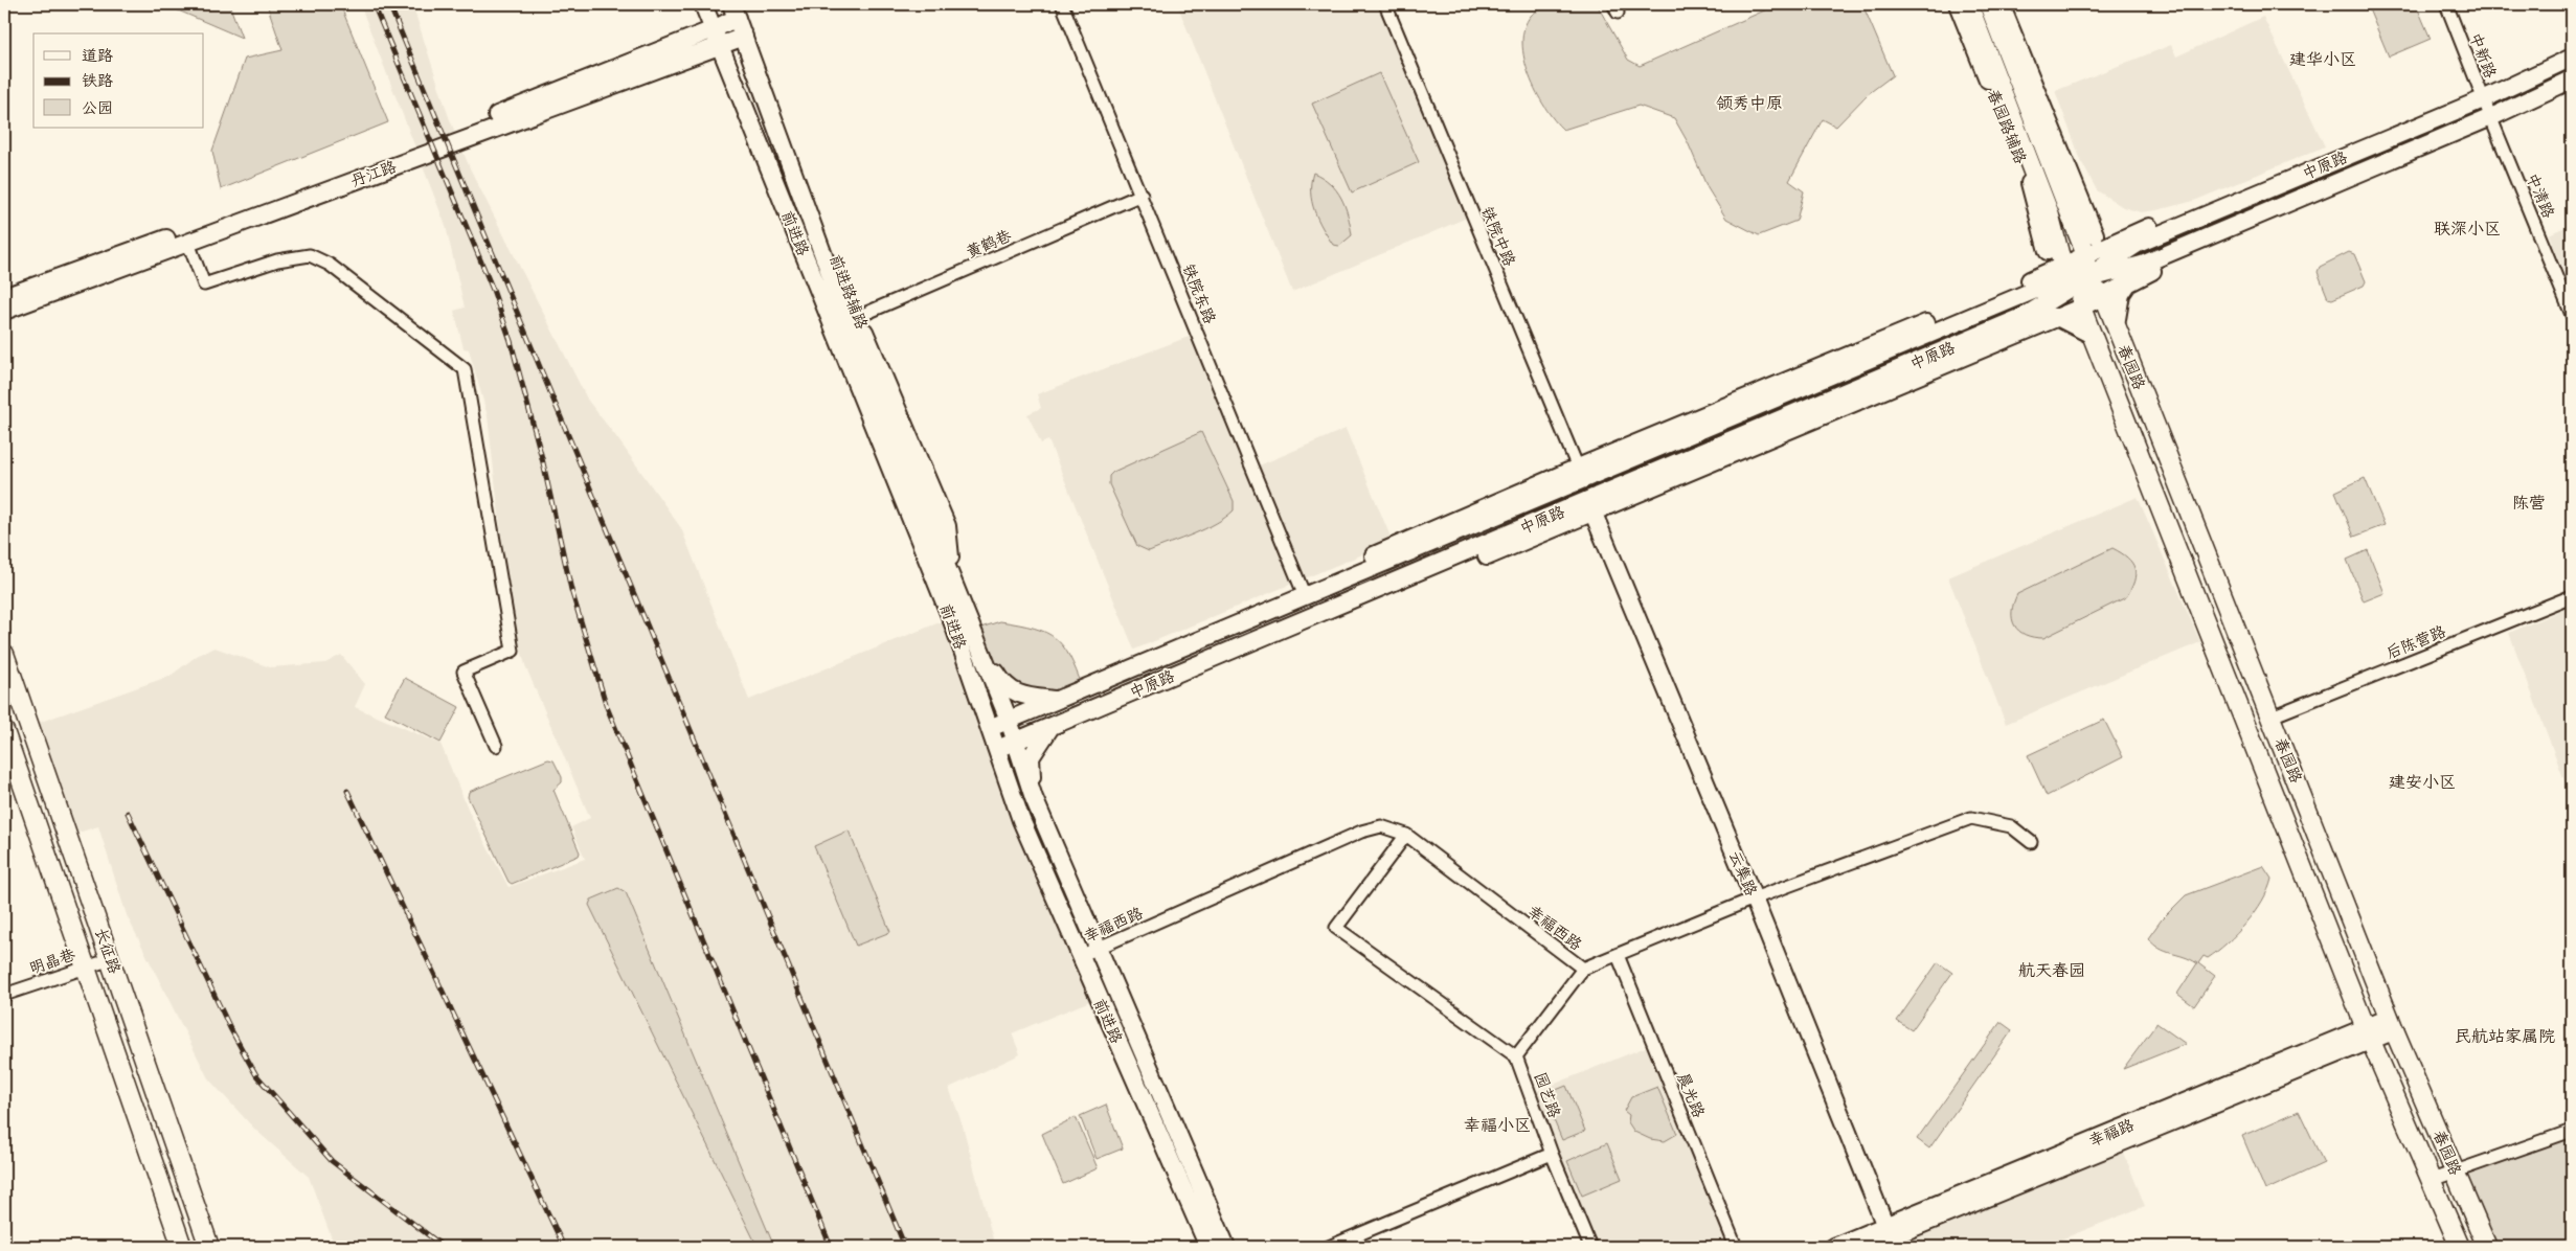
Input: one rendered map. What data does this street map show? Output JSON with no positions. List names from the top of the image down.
{
  "streets": {
    "main road": [
      "春园路辅路",
      "中原路",
      "丹江路",
      "前进路",
      "前进路辅路",
      "春园路",
      "云集路",
      "长征路",
      "幸福路"
    ],
    "street": [
      "中新路",
      "中清路",
      "铁院中路",
      "黄鹤巷",
      "铁院东路",
      "后陈营路",
      "幸福西路",
      "明晶巷",
      "园艺路",
      "晨光路"
    ]
  },
  "crossings": [
    ["中新路", "中原路"],
    ["中新路", "中清路"],
    ["中原路", "中清路"],
    ["中原路", "前进路"],
    ["中原路", "铁院中路"],
    ["中原路", "铁院东路"],
    ["中原路", "春园路"],
    ["中原路", "云集路"],
    ["丹江路", "前进路"],
    ["丹江路", "前进路辅路"],
    ["前进路", "黄鹤巷"],
    ["前进路", "前进路辅路"],
    ["前进路", "幸福西路"],
    ["黄鹤巷", "前进路辅路"],
    ["黄鹤巷", "铁院东路"],
    ["春园路", "后陈营路"],
    ["春园路", "幸福路"],
    ["云集路", "幸福西路"],
    ["云集路", "幸福路"],
    ["幸福西路", "晨光路"],
    ["长征路", "明晶巷"]
  ],
  "districts": [
    "建华小区",
    "领秀中原",
    "联深小区",
    "陈营",
    "建安小区",
    "航天春园",
    "民航站家属院",
    "幸福小区"
  ],
  "legend": ["道路", "铁路", "公园"]
}
